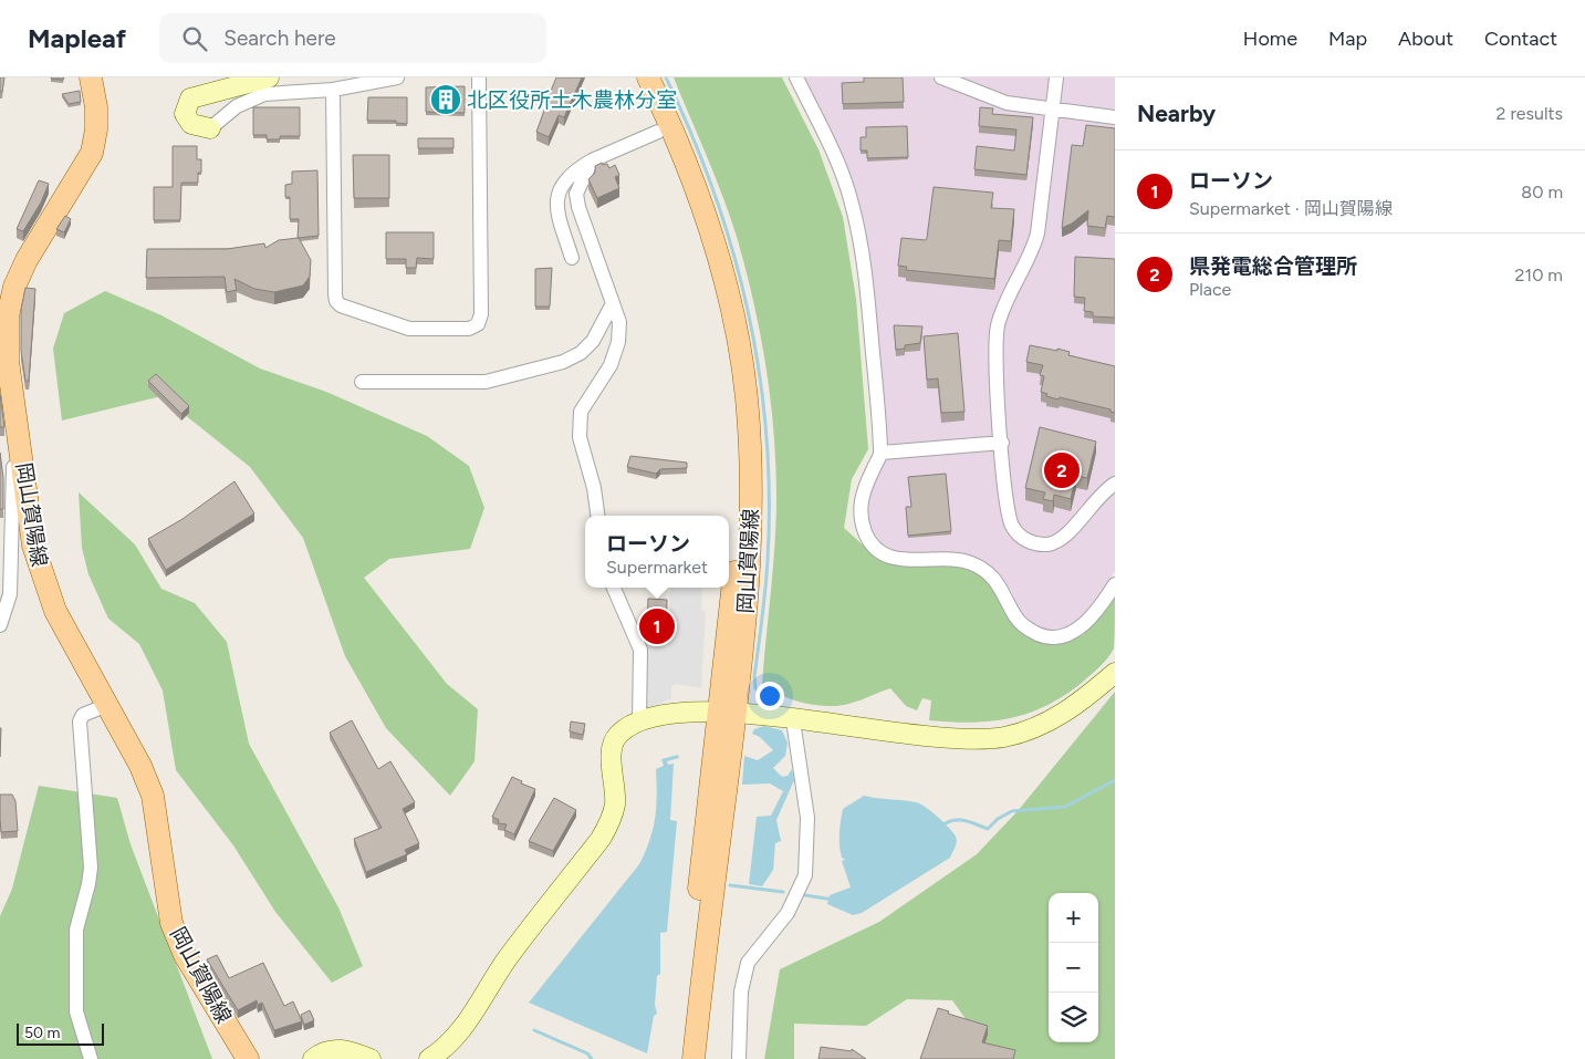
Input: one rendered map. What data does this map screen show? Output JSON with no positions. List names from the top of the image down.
{
  "streets": {
    "main road": ["岡山賀陽線"]
  },
  "places": {
    "building": ["北区役所土木農林分室"]
  },
  "scale_bar": "50 m",
  "page": {
    "header": "Mapleaf",
    "search": "Search here",
    "nav": [
      "Home",
      "Map",
      "About",
      "Contact"
    ],
    "heading": ["Nearby", "2 results"],
    "list": [
      {
        "mark": "1",
        "name": "ローソン",
        "note": "Supermarket · 岡山賀陽線",
        "value": "80 m"
      },
      {
        "mark": "2",
        "name": "県発電総合管理所",
        "note": "Place",
        "value": "210 m"
      }
    ],
    "pins": ["2", "1"],
    "popup": ["ローソン", "Supermarket"],
    "map_buttons": ["+", "−"],
    "scale": "50 m"
  }
}
